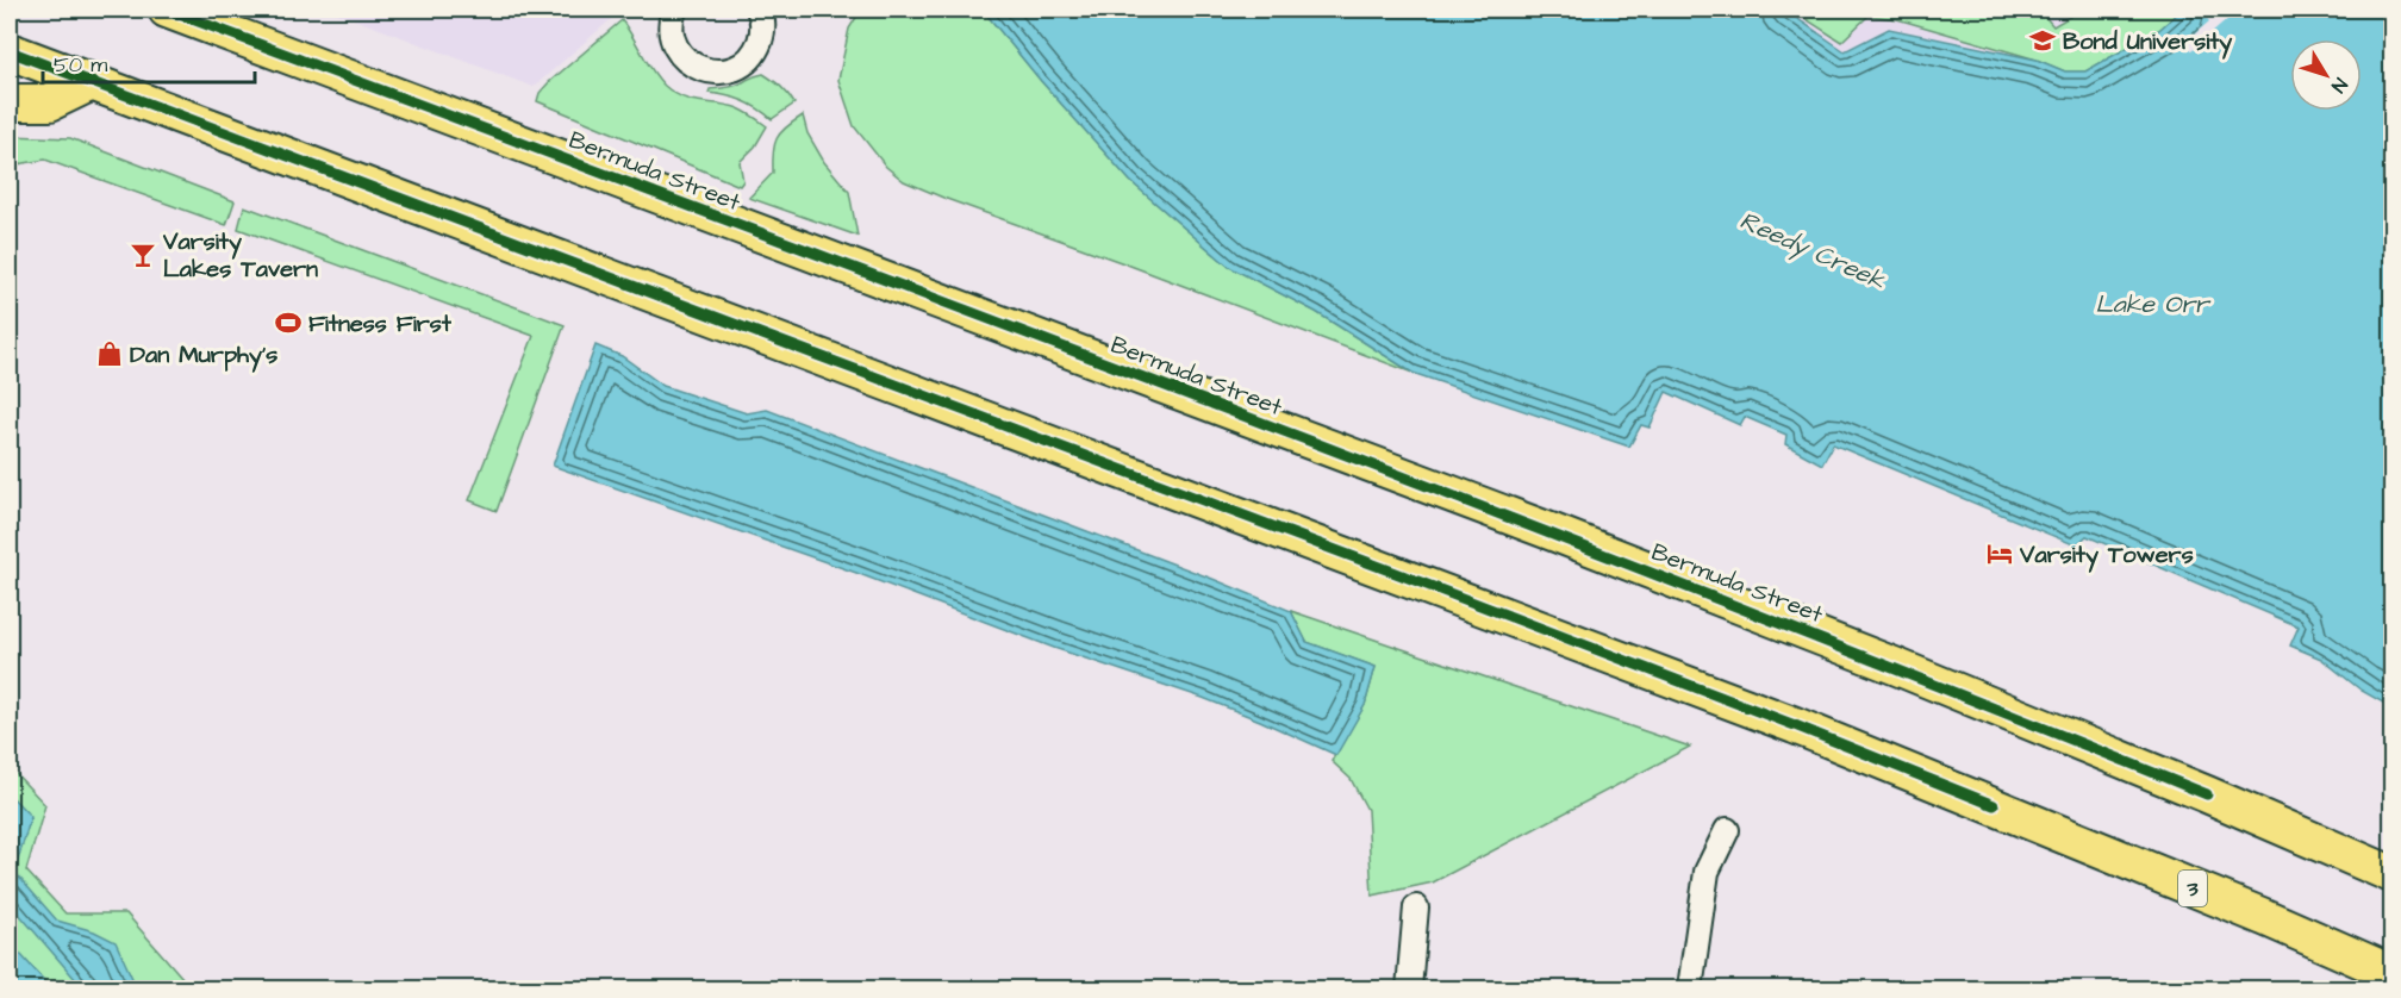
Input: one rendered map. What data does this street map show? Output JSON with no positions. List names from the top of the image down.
{
  "streets": {
    "main road": ["Bermuda Street", "3"]
  },
  "water": ["Reedy Creek", "Lake Orr"],
  "places": {
    "school or university": ["Bond University"],
    "bar": ["Varsity Lakes Tavern"],
    "sports": ["Fitness First"],
    "shop": ["Dan Murphy's"],
    "hotel": ["Varsity Towers"]
  },
  "scale_bar": "50 m",
  "north": "bottom right"
}
